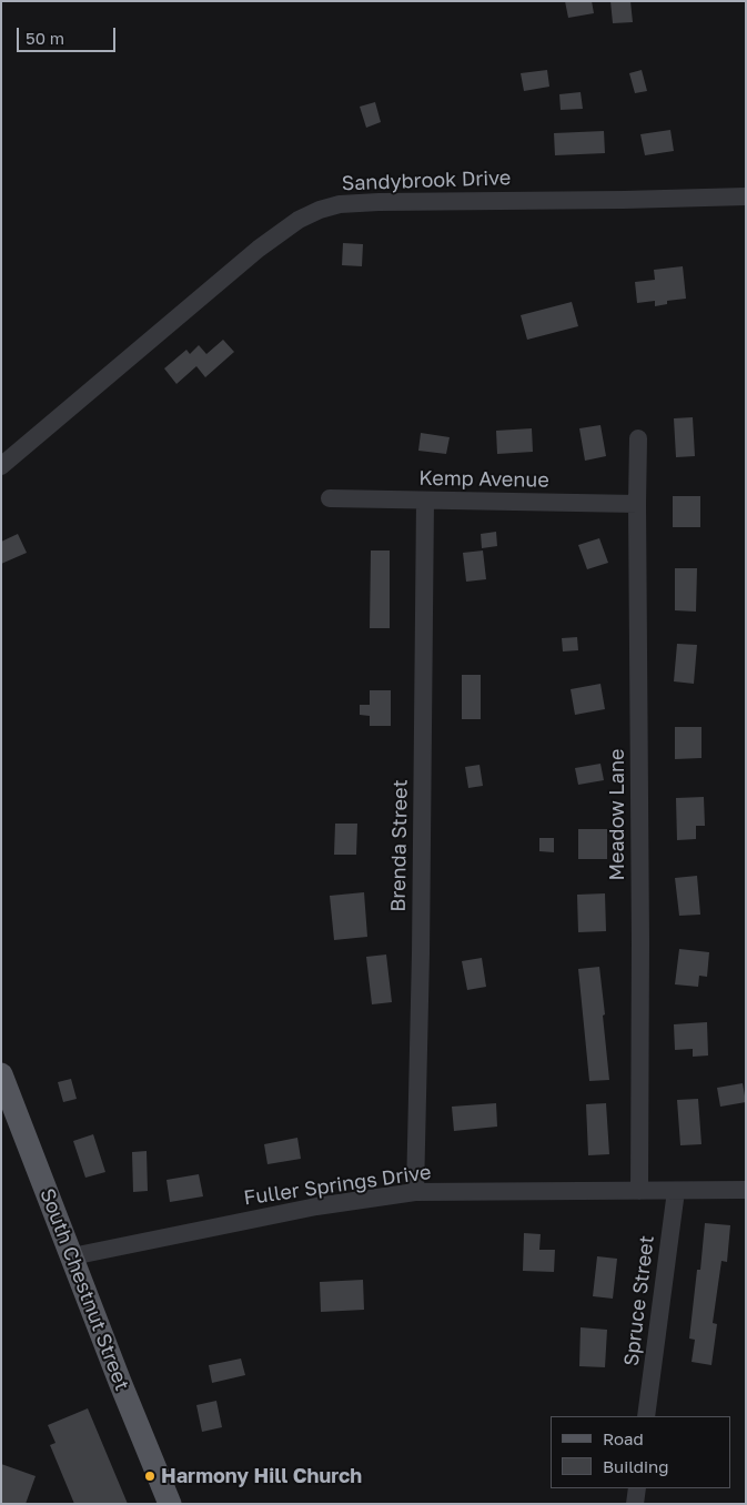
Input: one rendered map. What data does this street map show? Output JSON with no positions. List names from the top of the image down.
{
  "streets": {
    "main road": ["South Chestnut Street"],
    "street": [
      "Sandybrook Drive",
      "Kemp Avenue",
      "Meadow Lane",
      "Brenda Street",
      "Fuller Springs Drive",
      "Spruce Street"
    ]
  },
  "crossings": [
    ["Kemp Avenue", "Meadow Lane"],
    ["Kemp Avenue", "Brenda Street"],
    ["Meadow Lane", "Fuller Springs Drive"],
    ["Brenda Street", "Fuller Springs Drive"],
    ["Fuller Springs Drive", "South Chestnut Street"],
    ["Fuller Springs Drive", "Spruce Street"]
  ],
  "places": ["Harmony Hill Church"],
  "legend": ["Road", "Building"],
  "scale_bar": "50 m"
}
